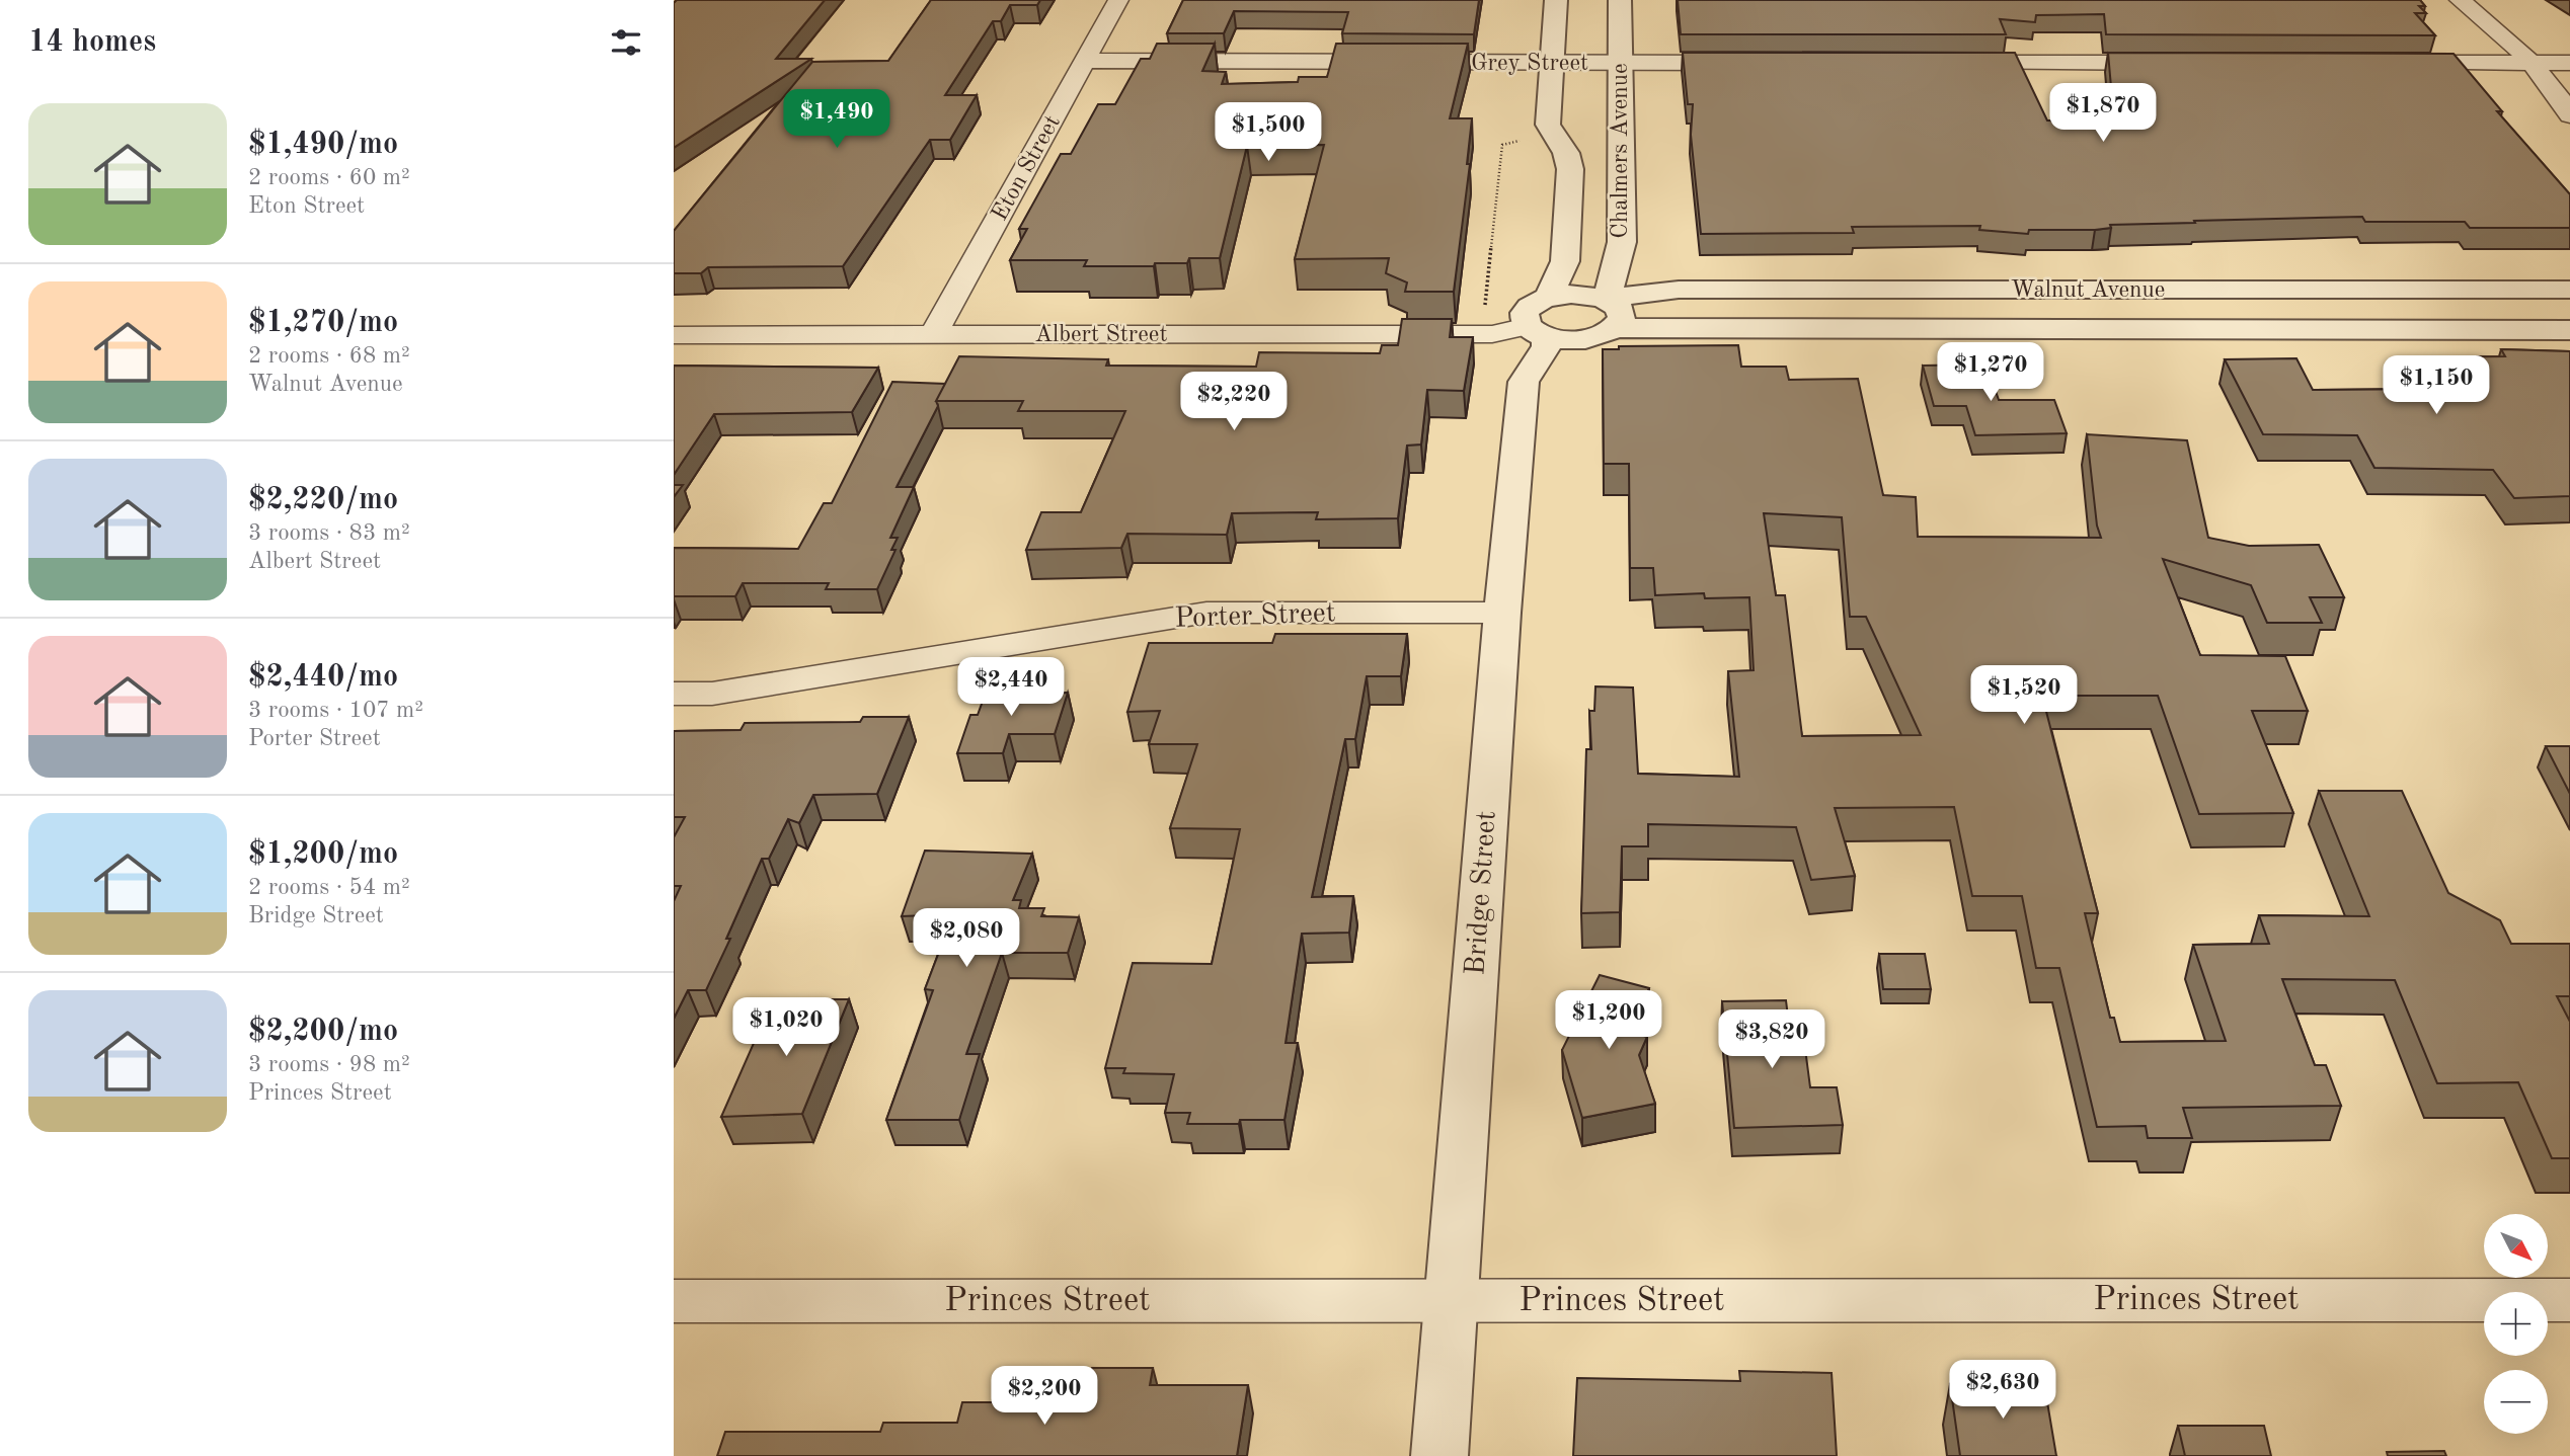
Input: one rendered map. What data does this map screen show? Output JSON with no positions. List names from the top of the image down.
{
  "streets": {
    "street": [
      "Grey Street",
      "Chalmers Avenue",
      "Eton Street",
      "Walnut Avenue",
      "Albert Street",
      "Porter Street",
      "Bridge Street",
      "Princes Street"
    ]
  },
  "crossings": [
    ["Grey Street", "Chalmers Avenue"],
    ["Grey Street", "Eton Street"],
    ["Chalmers Avenue", "Walnut Avenue"],
    ["Chalmers Avenue", "Albert Street"],
    ["Chalmers Avenue", "Bridge Street"],
    ["Eton Street", "Albert Street"],
    ["Walnut Avenue", "Albert Street"],
    ["Walnut Avenue", "Bridge Street"],
    ["Albert Street", "Bridge Street"],
    ["Porter Street", "Bridge Street"],
    ["Bridge Street", "Princes Street"]
  ],
  "north": "bottom right",
  "page": {
    "heading": "14 homes",
    "price": [
      "$1,870",
      "$1,490",
      "$1,500",
      "$1,270",
      "$1,150",
      "$2,220",
      "$2,440",
      "$1,520",
      "$2,080",
      "$1,200",
      "$1,020",
      "$3,820",
      "$2,630",
      "$2,200"
    ],
    "list": [
      {
        "name": "$1,490/mo",
        "note": "2 rooms · 60 m² · Eton Street"
      },
      {
        "name": "$1,270/mo",
        "note": "2 rooms · 68 m² · Walnut Avenue"
      },
      {
        "name": "$2,220/mo",
        "note": "3 rooms · 83 m² · Albert Street"
      },
      {
        "name": "$2,440/mo",
        "note": "3 rooms · 107 m² · Porter Street"
      },
      {
        "name": "$1,200/mo",
        "note": "2 rooms · 54 m² · Bridge Street"
      },
      {
        "name": "$2,200/mo",
        "note": "3 rooms · 98 m² · Princes Street"
      }
    ],
    "map_buttons": ["+", "−"]
  }
}
